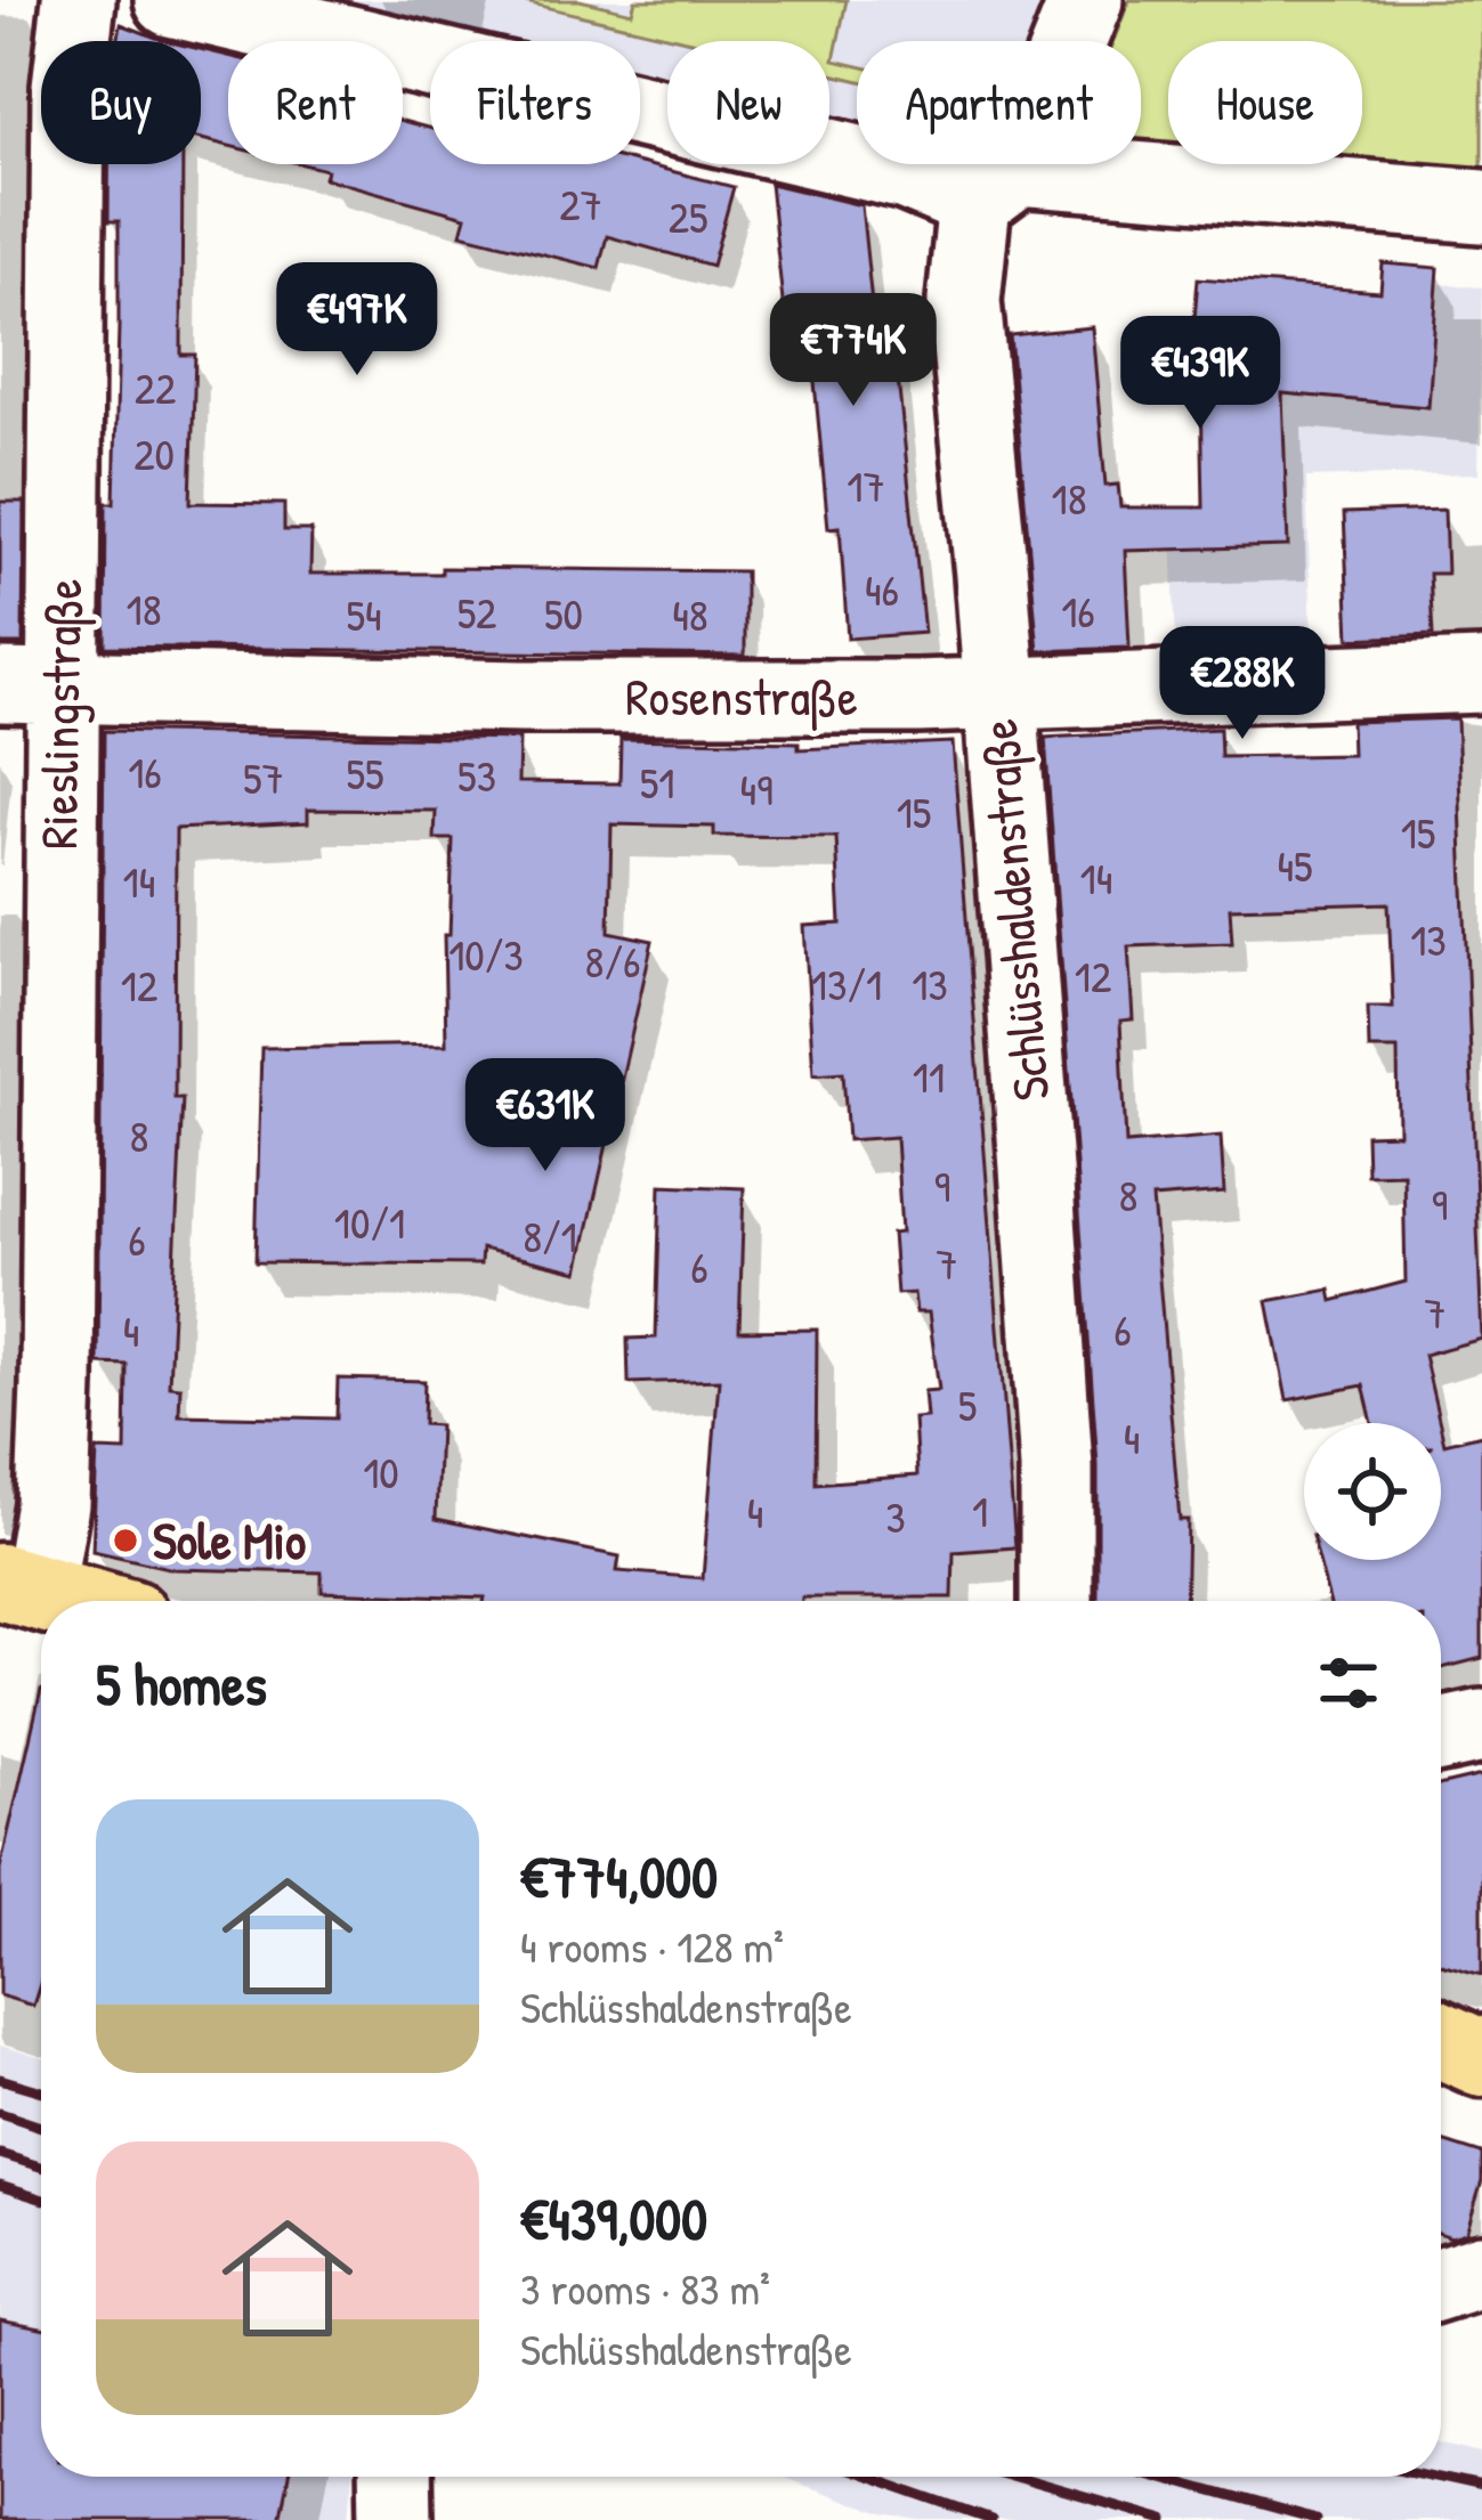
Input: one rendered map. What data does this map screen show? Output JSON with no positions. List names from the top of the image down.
{
  "streets": {
    "street": ["Rosenstraße", "Rieslingstraße", "Schlüsshaldenstraße"]
  },
  "crossings": [
    ["Rosenstraße", "Rieslingstraße"],
    ["Rosenstraße", "Schlüsshaldenstraße"]
  ],
  "places": ["Sole Mio"],
  "house_numbers": [
    "27",
    "25",
    "22",
    "20",
    "17",
    "18",
    "46",
    "18",
    "16",
    "52",
    "50",
    "54",
    "48",
    "16",
    "55",
    "53",
    "57",
    "51",
    "49",
    "15",
    "15",
    "45",
    "14",
    "14",
    "13",
    "10/3",
    "8/6",
    "12",
    "13/1",
    "13",
    "12",
    "11",
    "8",
    "9",
    "8",
    "9",
    "10/1",
    "8/1",
    "6",
    "7",
    "6",
    "7",
    "6",
    "4",
    "5",
    "4",
    "10",
    "1",
    "4",
    "3"
  ],
  "page": {
    "chip": [
      "Buy",
      "Rent",
      "Filters",
      "New",
      "Apartment",
      "House"
    ],
    "price": [
      "€497K",
      "€774K",
      "€439K",
      "€288K",
      "€631K"
    ],
    "heading": "5 homes",
    "list": [
      {
        "name": "€774,000",
        "note": "4 rooms · 128 m² · Schlüsshaldenstraße"
      },
      {
        "name": "€439,000",
        "note": "3 rooms · 83 m² · Schlüsshaldenstraße"
      }
    ]
  }
}
